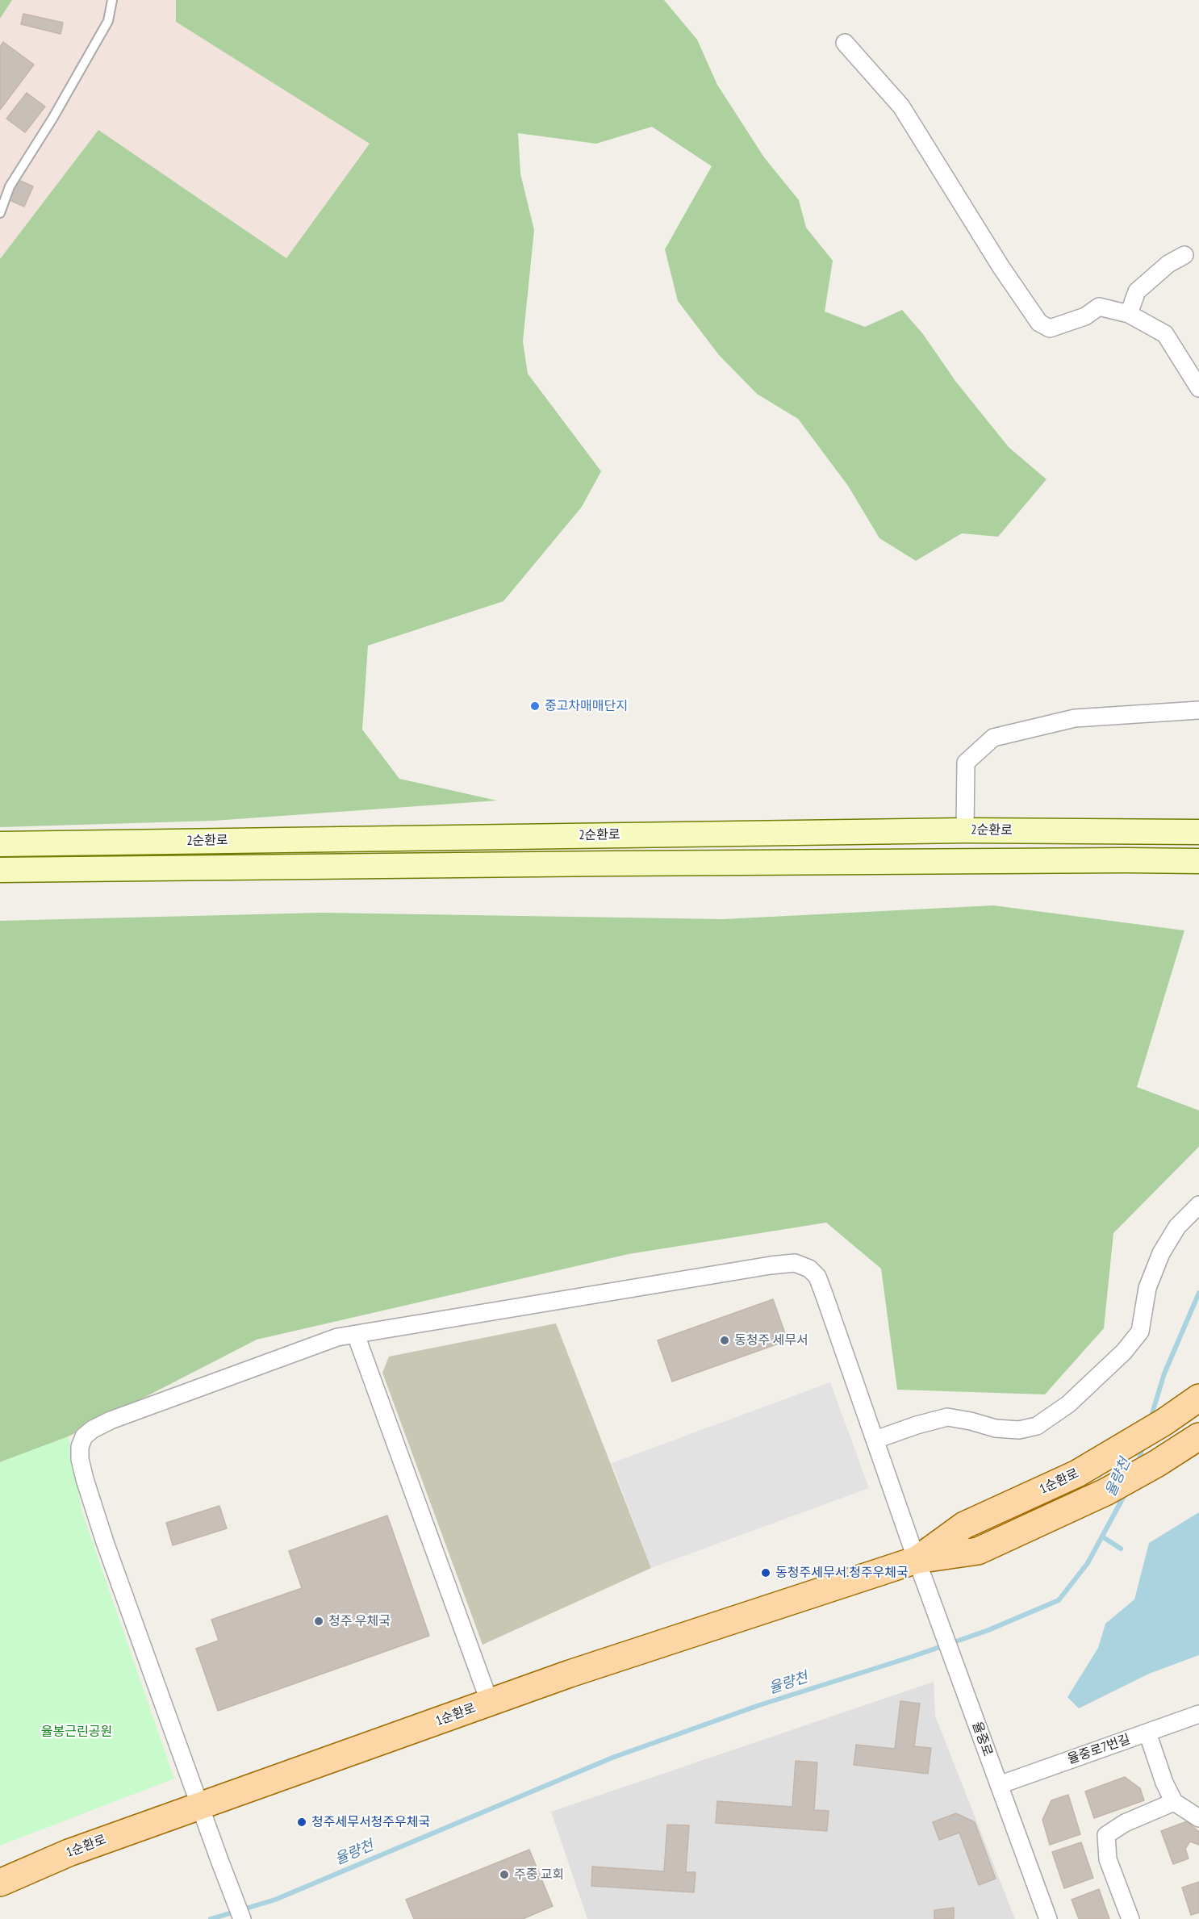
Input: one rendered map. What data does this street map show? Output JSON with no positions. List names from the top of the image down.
{
  "streets": {
    "main road": ["1순환로"],
    "street": ["2순환로", "율중로", "율중로7번길"]
  },
  "crossings": [
    ["1순환로", "율중로"],
    ["율중로", "율중로7번길"]
  ],
  "water": ["율량천"],
  "parks": ["율봉근린공원"],
  "places": [
    "중고차매매단지",
    "동청주 세무서",
    "동청주세무서.청주우체국",
    "청주 우체국",
    "청주세무서청주우체국",
    "주중 교회"
  ]
}
